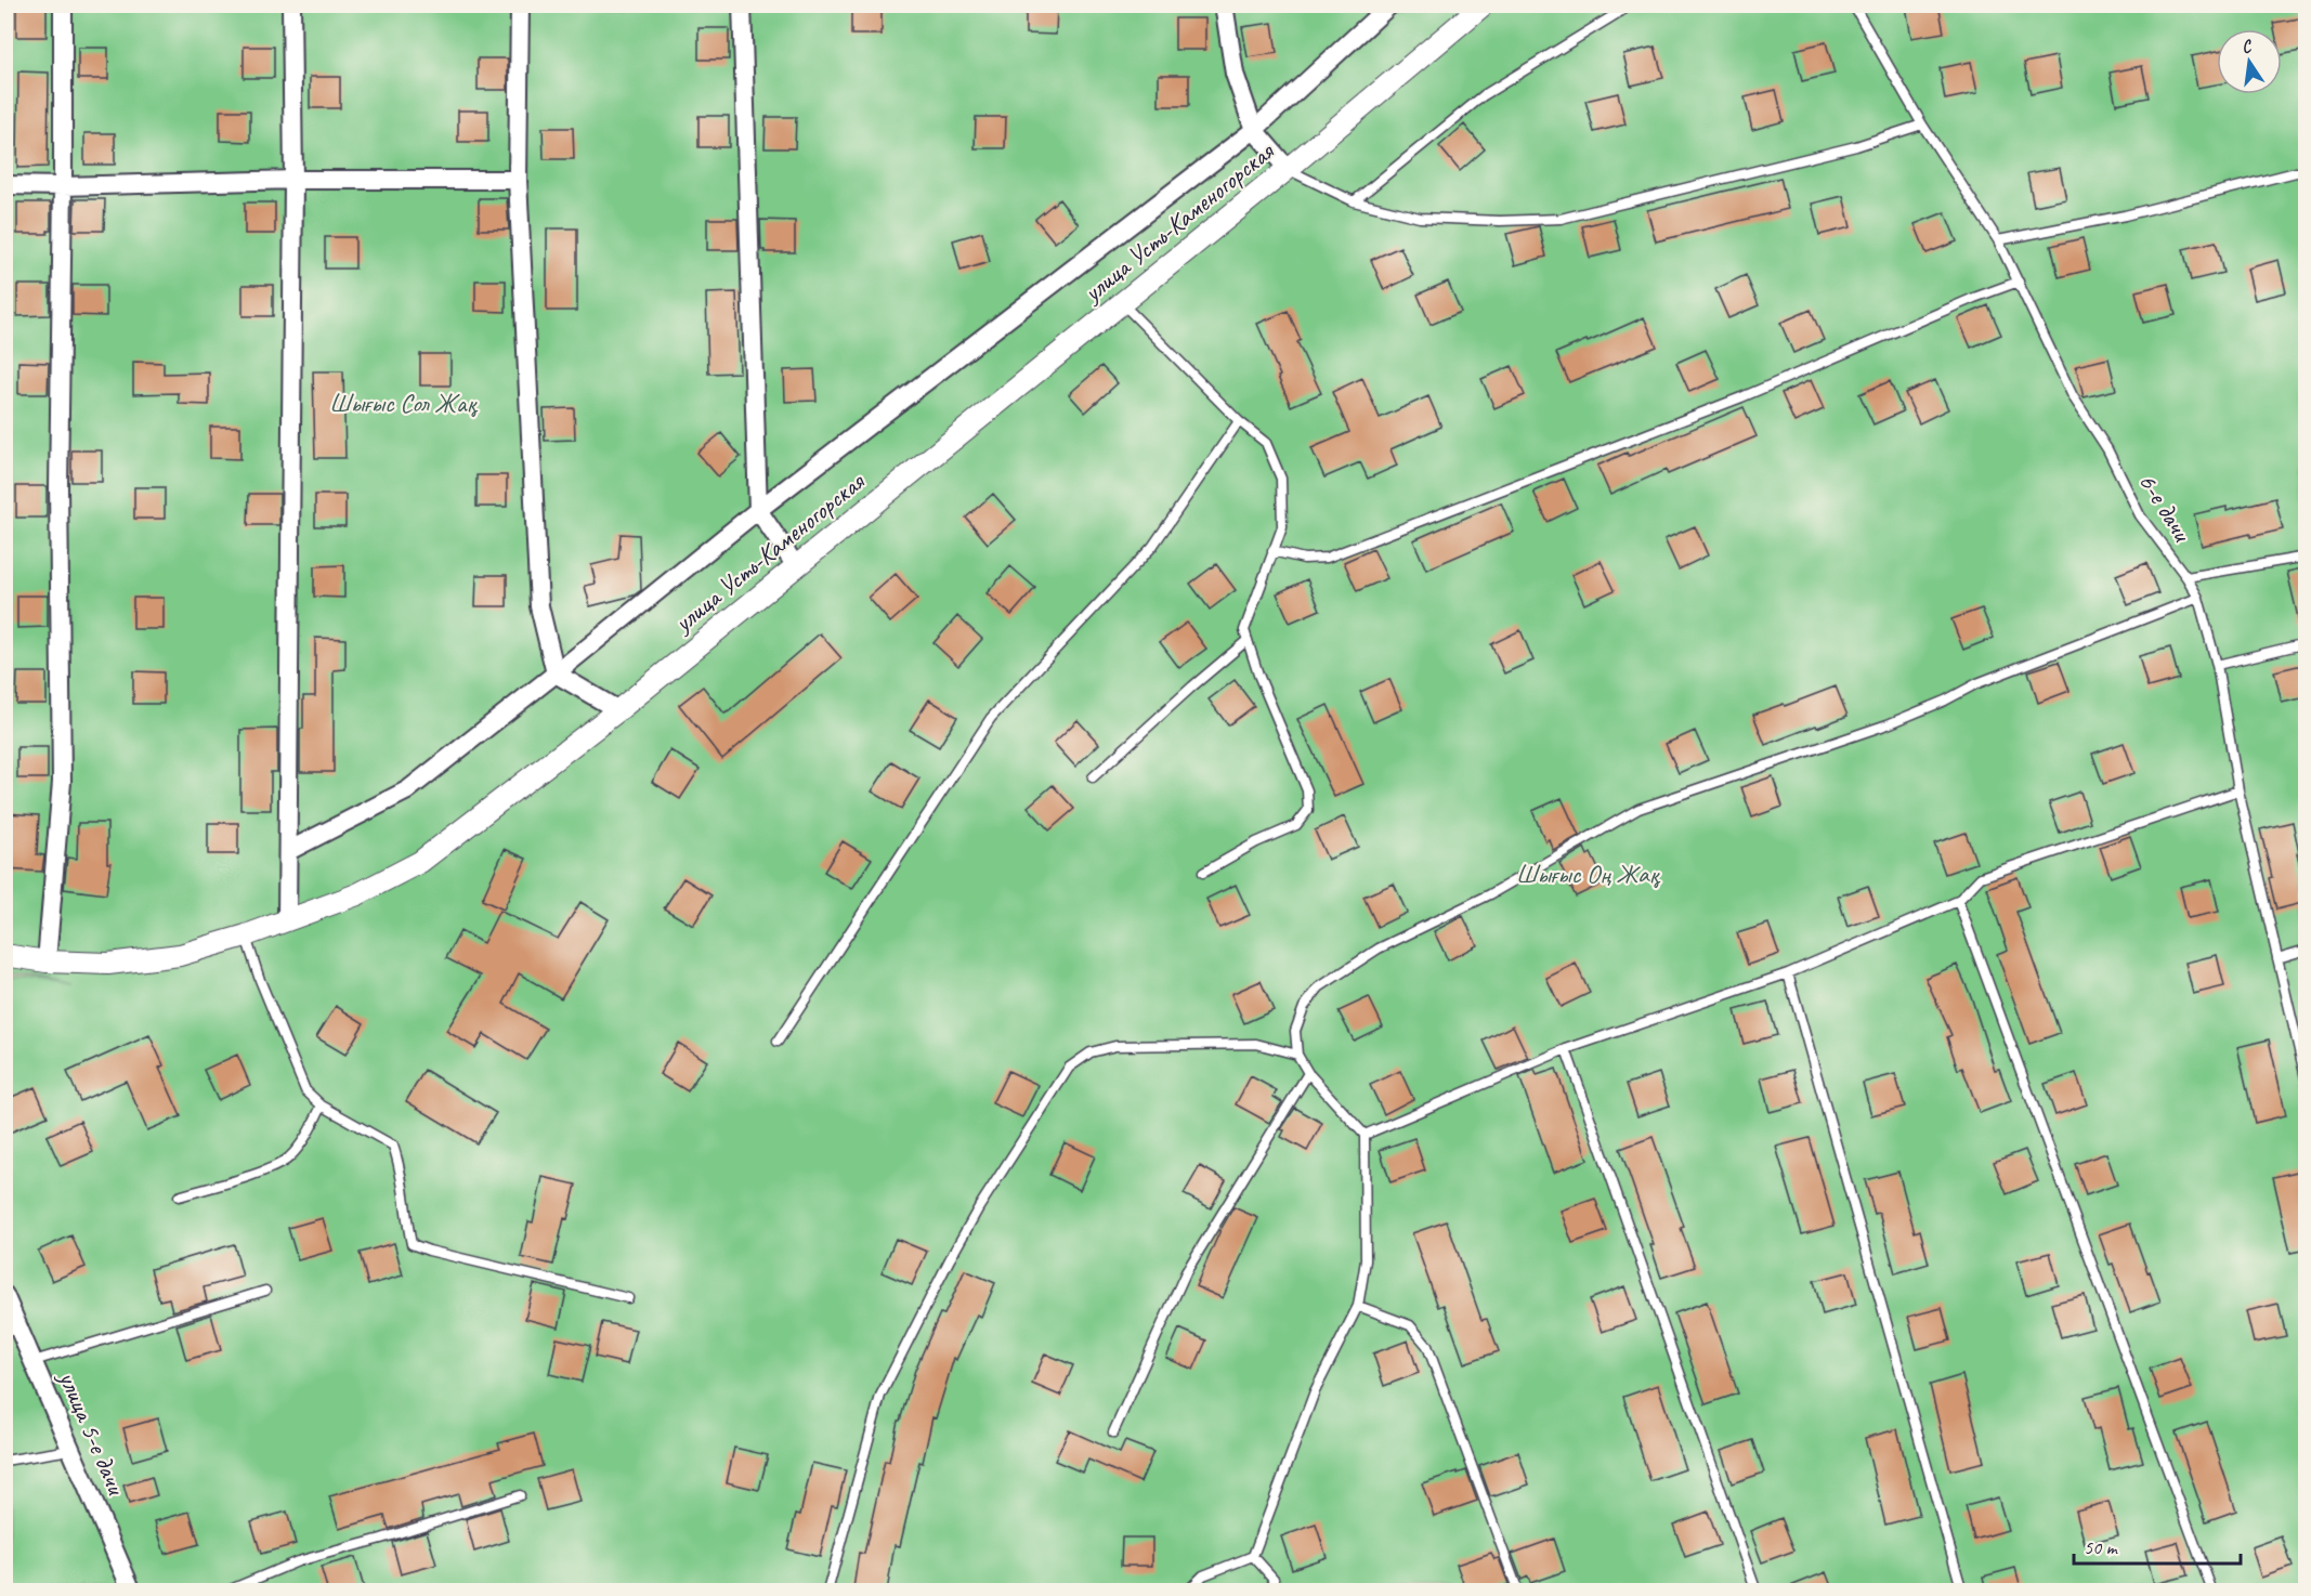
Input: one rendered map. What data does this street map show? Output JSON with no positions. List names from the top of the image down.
{
  "streets": {
    "street": ["улица Усть-Каменогорская", "улица 5-е дачи"],
    "lane": ["6-е дачи"]
  },
  "parks": ["Шығыс Сол Жақ", "Шығыс Оң Жақ"],
  "scale_bar": "50 m",
  "north": "top"
}
